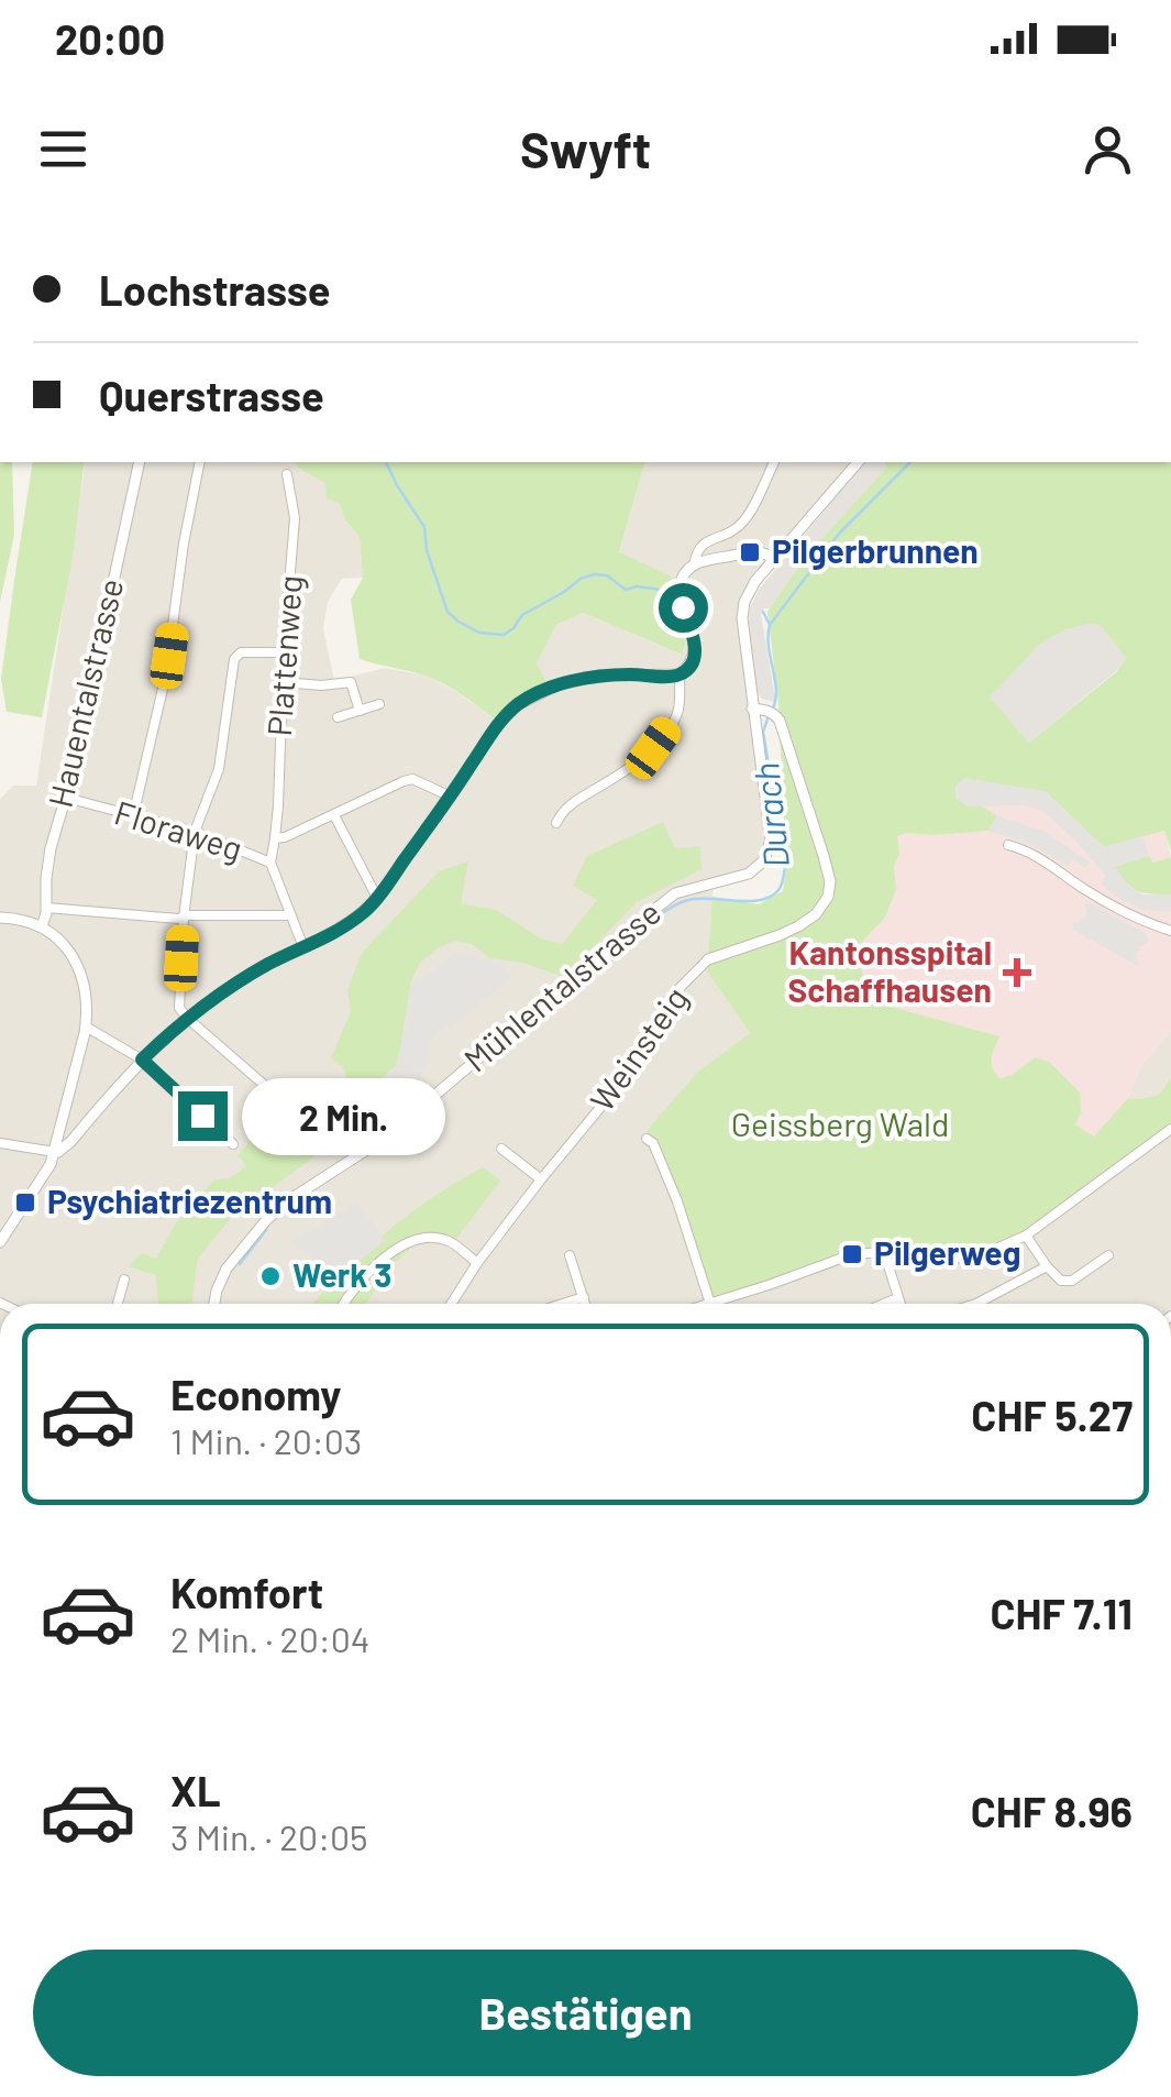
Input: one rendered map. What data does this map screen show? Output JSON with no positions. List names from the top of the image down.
{
  "streets": {
    "street": [
      "Plattenweg",
      "Hauentalstrasse",
      "Floraweg",
      "Mühlentalstrasse",
      "Weinsteig"
    ]
  },
  "crossings": [
    ["Plattenweg", "Floraweg"],
    ["Hauentalstrasse", "Floraweg"],
    ["Mühlentalstrasse", "Weinsteig"]
  ],
  "water": ["Durach"],
  "parks": ["Geissberg Wald"],
  "places": {
    "transit": ["Pilgerbrunnen", "Psychiatriezentrum", "Pilgerweg"],
    "health": ["Kantonsspital Schaffhausen"],
    "other": ["Werk 3"]
  },
  "page": {
    "status": "20:00",
    "header": "Swyft",
    "banner": ["Lochstrasse", "Querstrasse"],
    "bubble": "2 Min.",
    "list": [
      {
        "name": "Economy",
        "note": "1 Min. · 20:03",
        "value": "CHF 5.27"
      },
      {
        "name": "Komfort",
        "note": "2 Min. · 20:04",
        "value": "CHF 7.11"
      },
      {
        "name": "XL",
        "note": "3 Min. · 20:05",
        "value": "CHF 8.96"
      }
    ],
    "buttons": "Bestätigen"
  }
}
